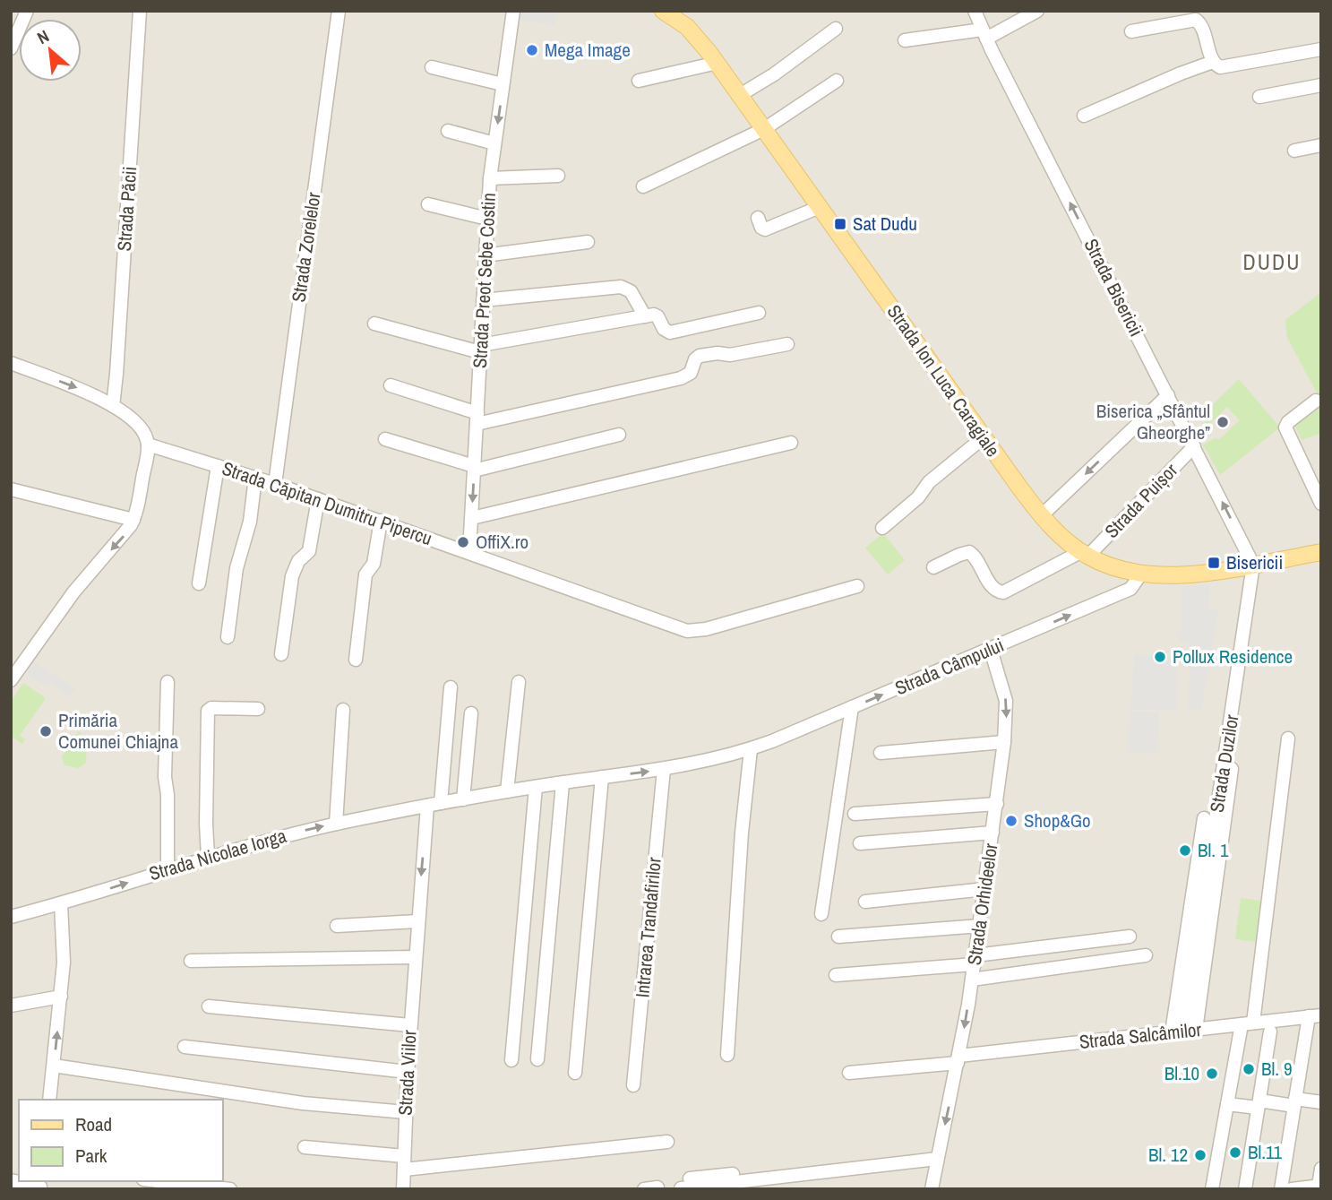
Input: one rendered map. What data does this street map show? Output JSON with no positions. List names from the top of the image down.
{
  "streets": {
    "main road": ["Strada Ion Luca Caragiale"],
    "street": [
      "Strada Păcii",
      "Strada Zorelelor",
      "Strada Preot Sebe Costin",
      "Strada Bisericii",
      "Strada Puișor",
      "Strada Căpitan Dumitru Pipercu",
      "Strada Câmpului",
      "Strada Duzilor",
      "Strada Nicolae Iorga",
      "Strada Orhideelor",
      "Intrarea Trandafirilor",
      "Strada Salcâmilor",
      "Strada Viilor"
    ]
  },
  "crossings": [
    ["Strada Zorelelor", "Strada Căpitan Dumitru Pipercu"],
    ["Strada Preot Sebe Costin", "Strada Căpitan Dumitru Pipercu"],
    ["Strada Bisericii", "Strada Ion Luca Caragiale"],
    ["Strada Bisericii", "Strada Puișor"],
    ["Strada Bisericii", "Strada Duzilor"],
    ["Strada Ion Luca Caragiale", "Strada Puișor"],
    ["Strada Ion Luca Caragiale", "Strada Câmpului"],
    ["Strada Ion Luca Caragiale", "Strada Duzilor"],
    ["Strada Câmpului", "Strada Nicolae Iorga"],
    ["Strada Câmpului", "Strada Orhideelor"],
    ["Strada Câmpului", "Intrarea Trandafirilor"],
    ["Strada Câmpului", "Strada Viilor"],
    ["Strada Duzilor", "Strada Salcâmilor"],
    ["Strada Nicolae Iorga", "Strada Viilor"],
    ["Strada Orhideelor", "Strada Salcâmilor"]
  ],
  "one_way": ["Strada Bisericii", "Strada Nicolae Iorga", "Strada Orhideelor"],
  "districts": ["DUDU"],
  "places": {
    "other": [
      "Mega Image",
      "Biserica „Sfântul Gheorghe”",
      "OffiX.ro",
      "Pollux Residence",
      "Primăria Comunei Chiajna",
      "Shop&Go",
      "Bl. 1",
      "Bl. 9",
      "Bl.10",
      "Bl.11",
      "Bl. 12"
    ],
    "transit": ["Sat Dudu", "Bisericii"]
  },
  "legend": ["Road", "Park"],
  "north": "top left"
}
